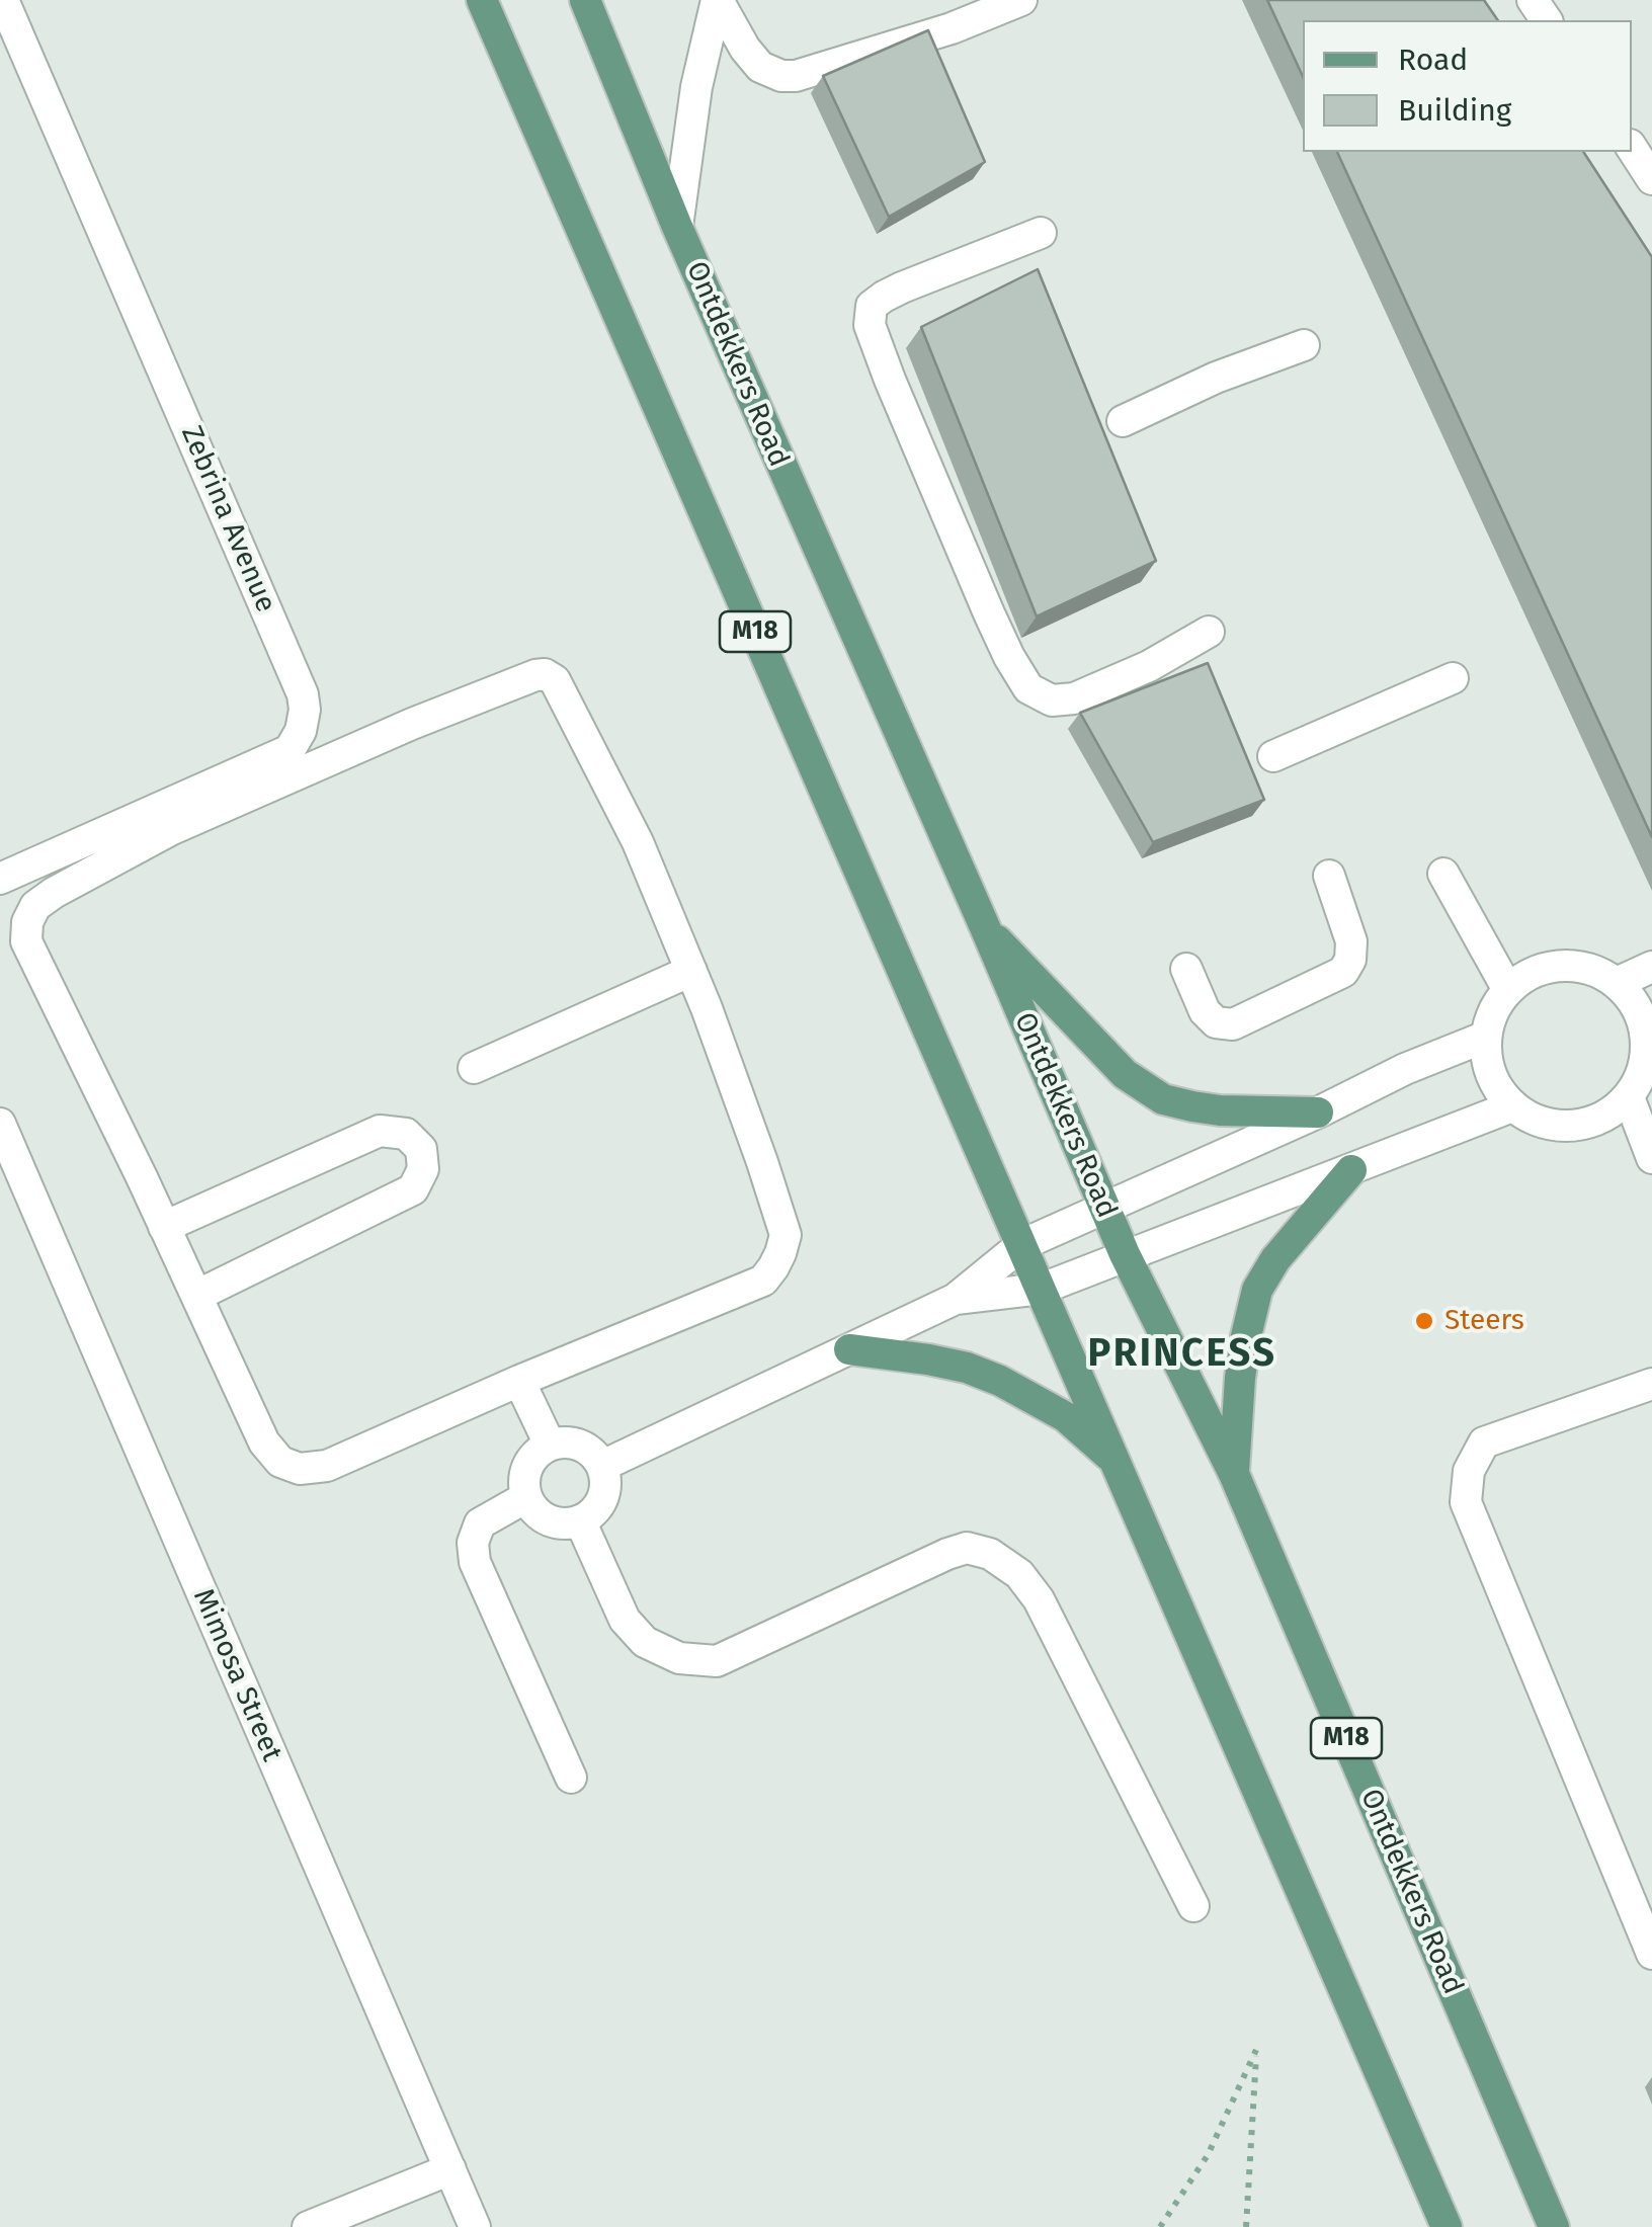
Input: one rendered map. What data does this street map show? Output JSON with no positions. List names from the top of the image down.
{
  "streets": {
    "main road": ["Ontdekkers Road", "M18"],
    "street": ["Zebrina Avenue", "Mimosa Street"]
  },
  "districts": ["PRINCESS"],
  "places": ["Steers"],
  "legend": ["Road", "Building"]
}
